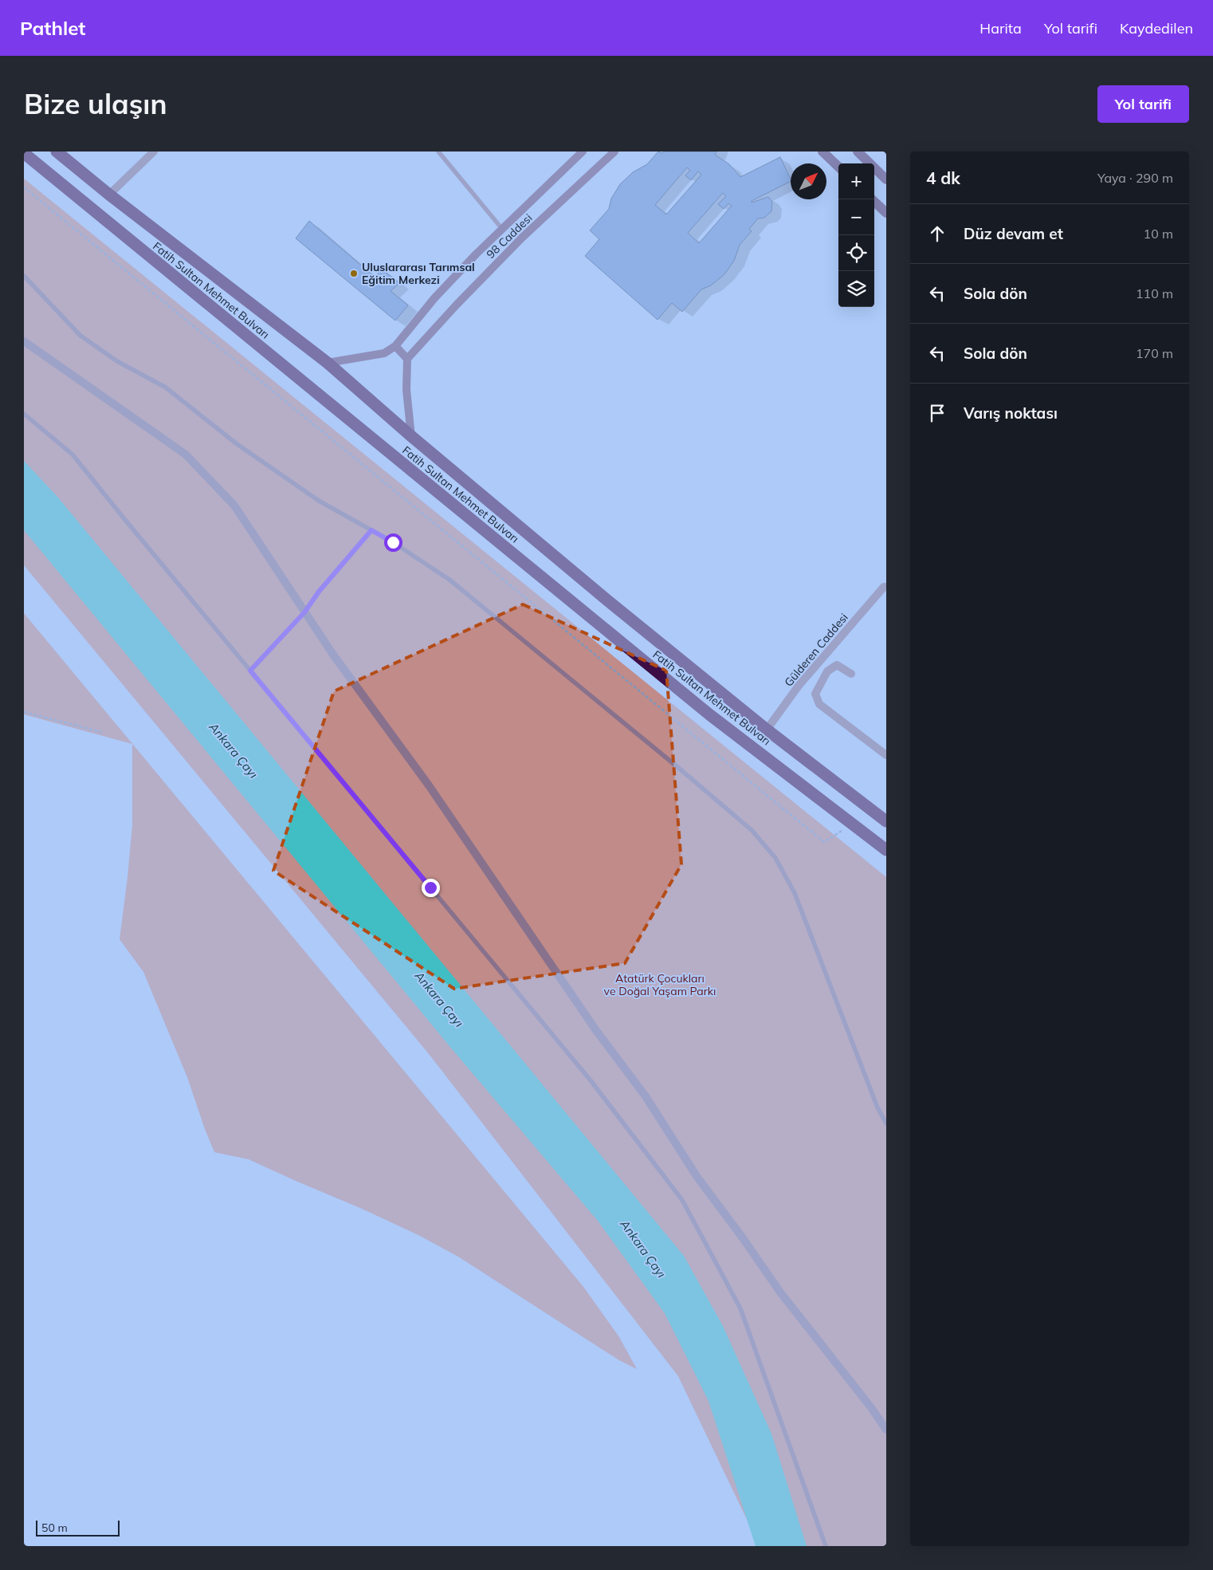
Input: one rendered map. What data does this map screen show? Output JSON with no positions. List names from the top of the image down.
{
  "streets": {
    "highway": ["Fatih Sultan Mehmet Bulvarı"],
    "main road": ["98 Caddesi"],
    "street": ["Gülderen Caddesi"]
  },
  "crossings": [
    ["98 Caddesi", "Fatih Sultan Mehmet Bulvarı"],
    ["Fatih Sultan Mehmet Bulvarı", "Gülderen Caddesi"]
  ],
  "water": ["Ankara Çayı"],
  "parks": ["Atatürk Çocukları ve Doğal Yaşam Parkı"],
  "places": ["Uluslararası Tarımsal Eğitim Merkezi"],
  "scale_bar": "50 m",
  "north": "top right",
  "page": {
    "header": "Pathlet",
    "nav": ["Harita", "Yol tarifi", "Kaydedilen"],
    "buttons": "Yol tarifi",
    "title": "Bize ulaşın",
    "heading": ["4 dk", "Yaya · 290 m"],
    "map_buttons": ["+", "−"],
    "list": [
      ["Düz devam et", "10 m"],
      ["Sola dön", "110 m"],
      ["Sola dön", "170 m"],
      "Varış noktası"
    ],
    "scale": "50 m"
  }
}
